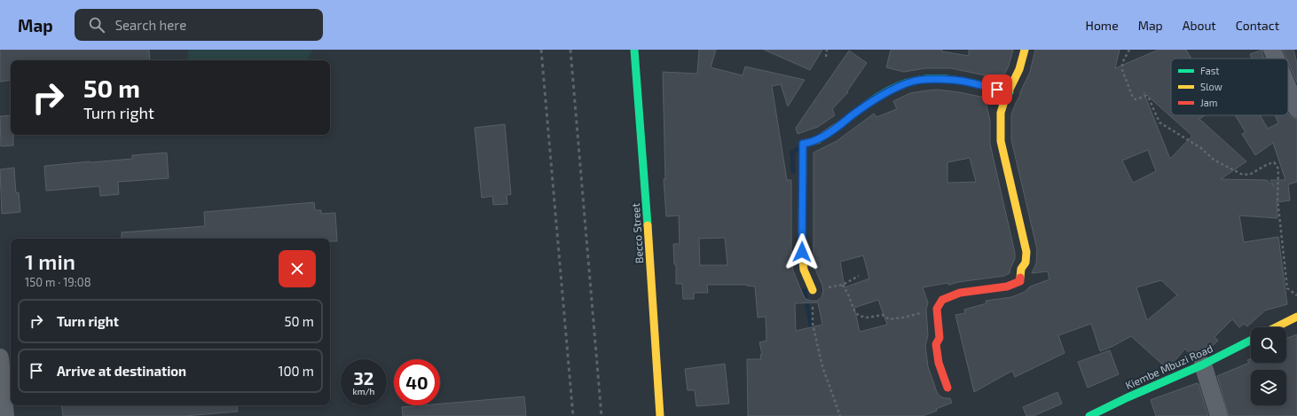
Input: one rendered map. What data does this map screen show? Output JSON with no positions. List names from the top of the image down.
{
  "streets": {
    "street": ["Becco Street", "Kiembe Mbuzi Road"]
  },
  "legend": ["Fast", "Slow", "Jam"],
  "page": {
    "header": "Map",
    "search": "Search here",
    "nav": [
      "Home",
      "Map",
      "About",
      "Contact"
    ],
    "turn": ["50 m", "Turn right"],
    "heading": ["1 min", "150 m · 19:08"],
    "list": [
      {
        "name": "Turn right",
        "value": "50 m"
      },
      {
        "name": "Arrive at destination",
        "value": "100 m"
      }
    ],
    "speed": "32 km/h",
    "limit": "40"
  }
}
